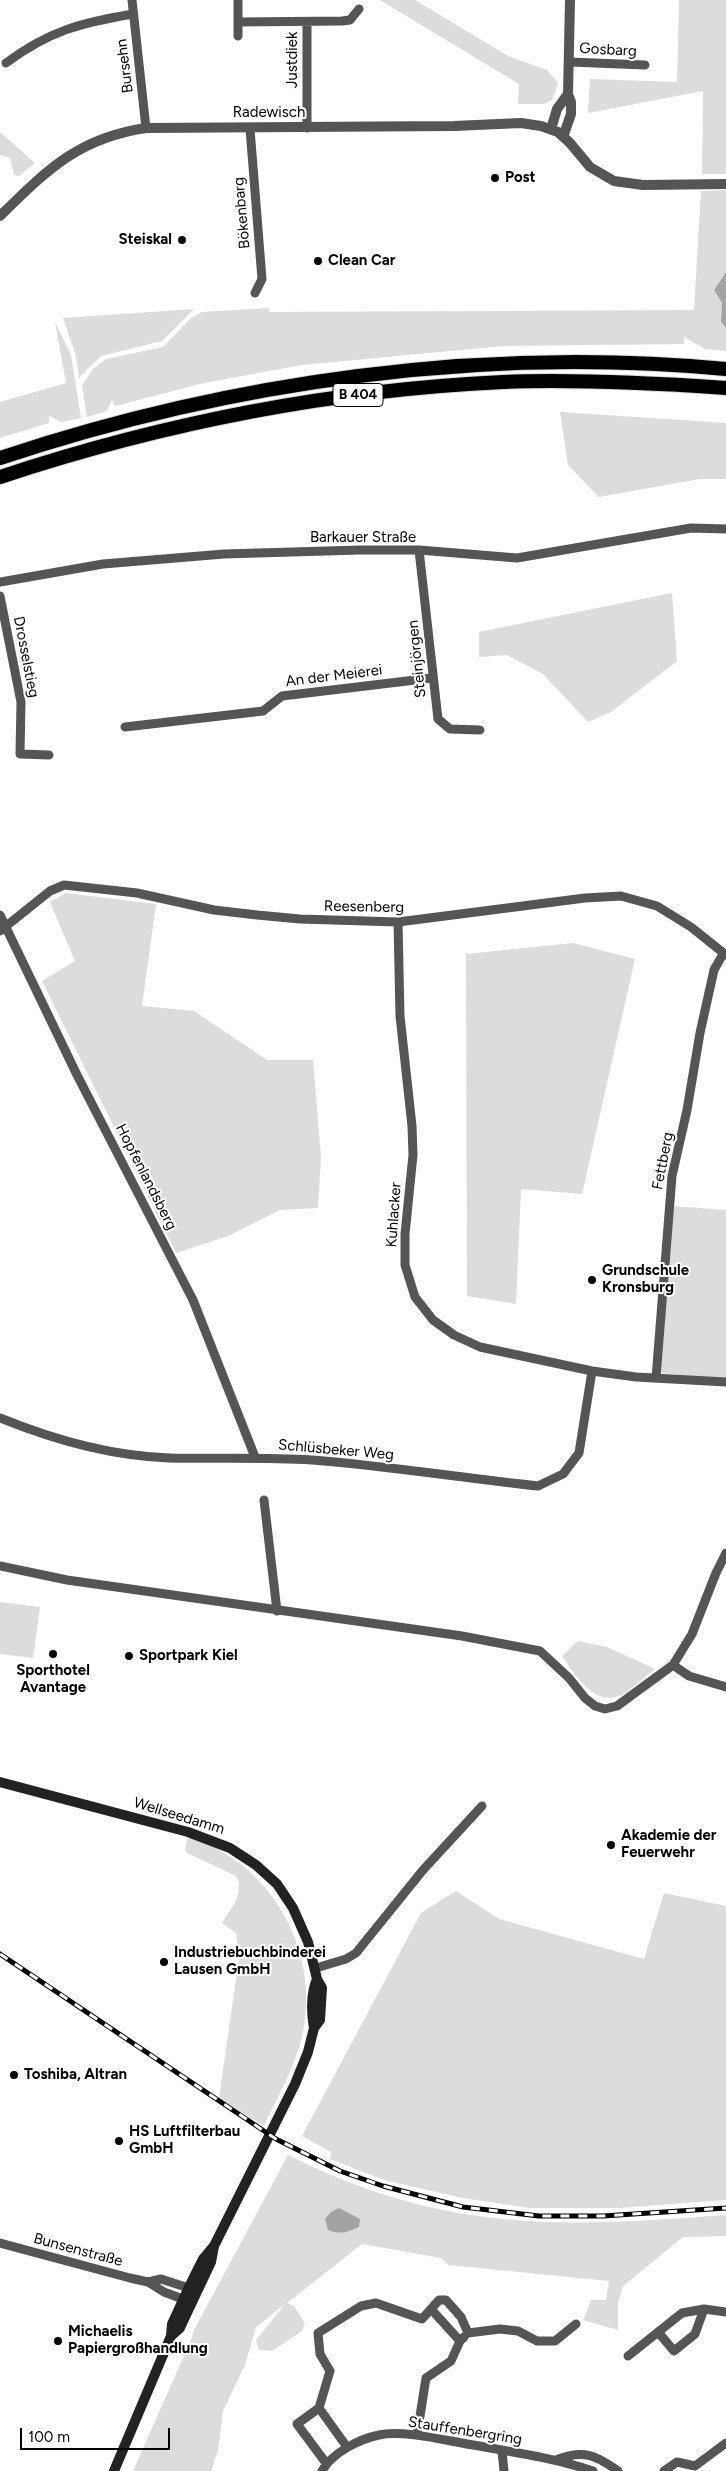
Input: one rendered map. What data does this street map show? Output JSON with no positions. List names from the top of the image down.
{
  "streets": {
    "highway": ["B 404"],
    "main road": ["Wellseedamm"],
    "street": [
      "Gosbarg",
      "Justdiek",
      "Bursehn",
      "Radewisch",
      "Bökenbarg",
      "Barkauer Straße",
      "Drosselstieg",
      "Steinjörgen",
      "An der Meierei",
      "Reesenberg",
      "Fettberg",
      "Hopfenlandsberg",
      "Kuhlacker",
      "Schlüsbeker Weg",
      "Bunsenstraße",
      "Stauffenbergring"
    ]
  },
  "crossings": [
    ["Justdiek", "Radewisch"],
    ["Bursehn", "Radewisch"],
    ["Radewisch", "Bökenbarg"],
    ["Barkauer Straße", "Steinjörgen"],
    ["Steinjörgen", "An der Meierei"],
    ["Reesenberg", "Fettberg"],
    ["Reesenberg", "Hopfenlandsberg"],
    ["Reesenberg", "Kuhlacker"],
    ["Fettberg", "Kuhlacker"],
    ["Hopfenlandsberg", "Schlüsbeker Weg"],
    ["Kuhlacker", "Schlüsbeker Weg"],
    ["Wellseedamm", "Bunsenstraße"]
  ],
  "places": [
    "Post",
    "Steiskal",
    "Clean Car",
    "Grundschule Kronsburg",
    "Sporthotel Avantage",
    "Sportpark Kiel",
    "Akademie der Feuerwehr",
    "Industriebuchbinderei Lausen GmbH",
    "Toshiba, Altran",
    "HS Luftfilterbau GmbH",
    "Michaelis Papiergroßhandlung"
  ],
  "scale_bar": "100 m"
}
